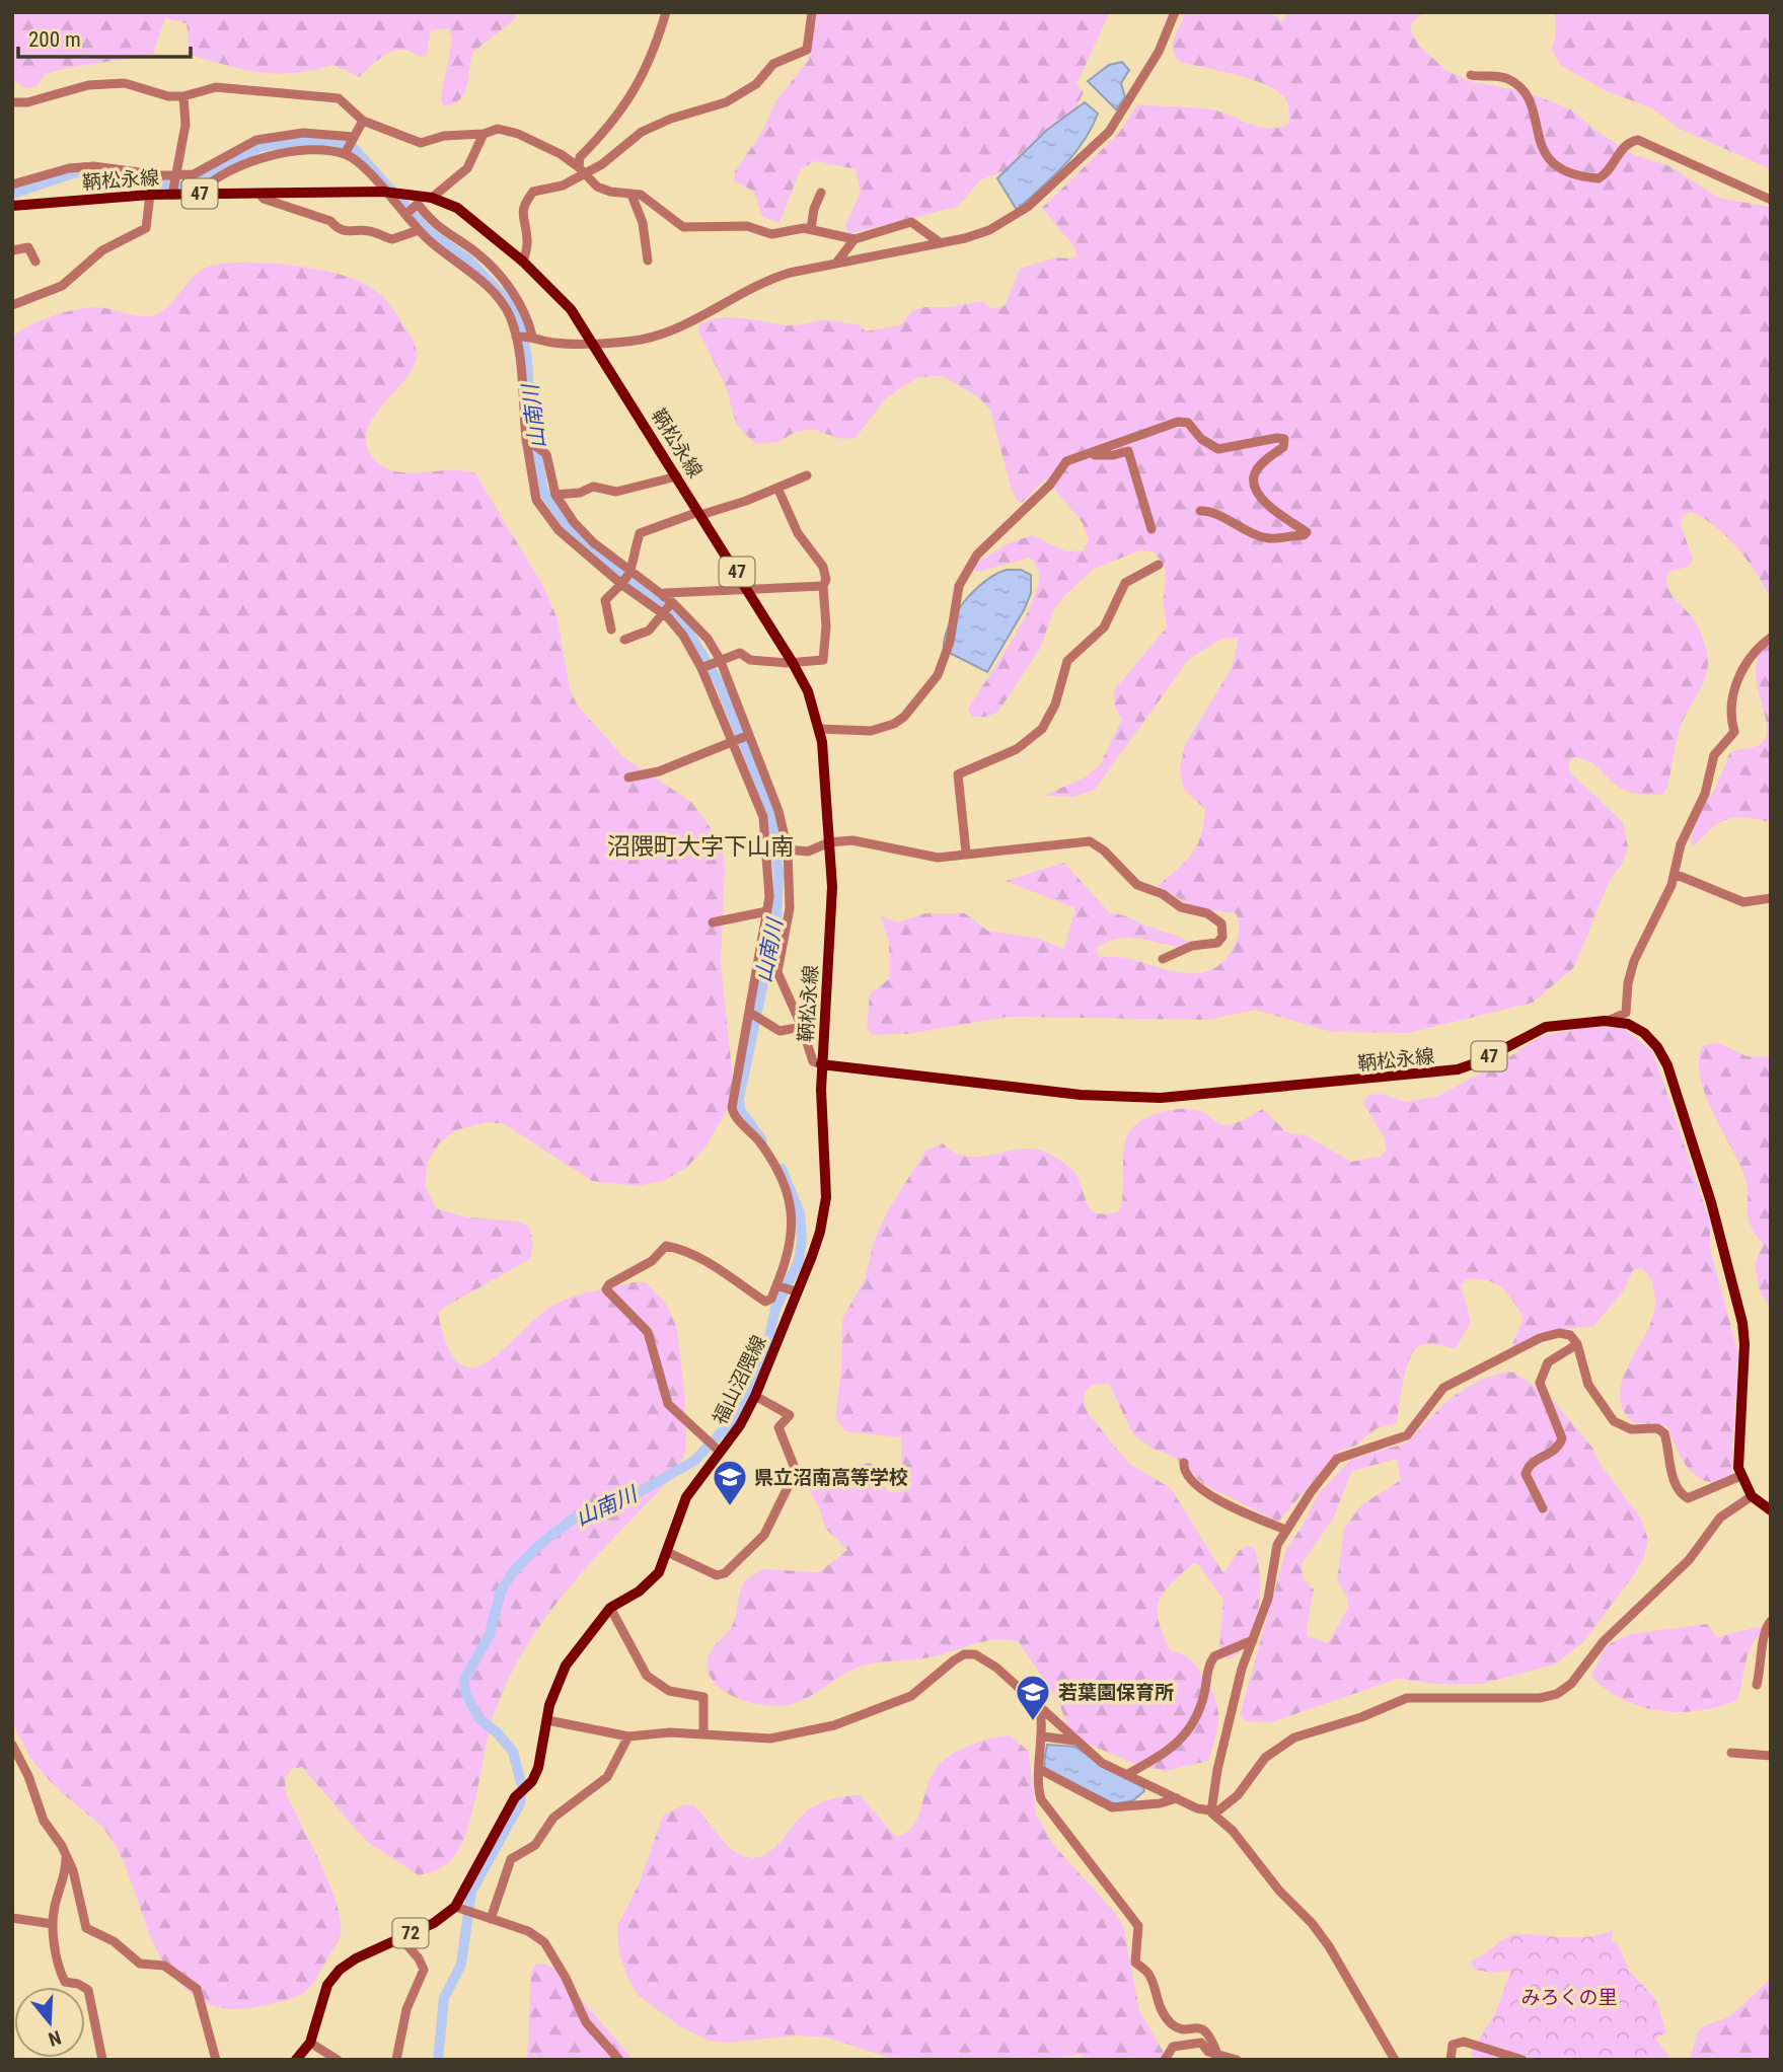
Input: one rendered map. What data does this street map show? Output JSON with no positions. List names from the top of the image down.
{
  "streets": {
    "main road": [
      "鞆松永線",
      "47",
      "福山沼隈線",
      "72"
    ]
  },
  "crossings": [
    ["鞆松永線", "福山沼隈線"]
  ],
  "districts": ["沼隈町大字下山南"],
  "water": ["山南川"],
  "parks": ["みろくの里"],
  "places": {
    "school or university": ["県立沼南高等学校", "若葉園保育所"]
  },
  "scale_bar": "200 m",
  "north": "bottom"
}
